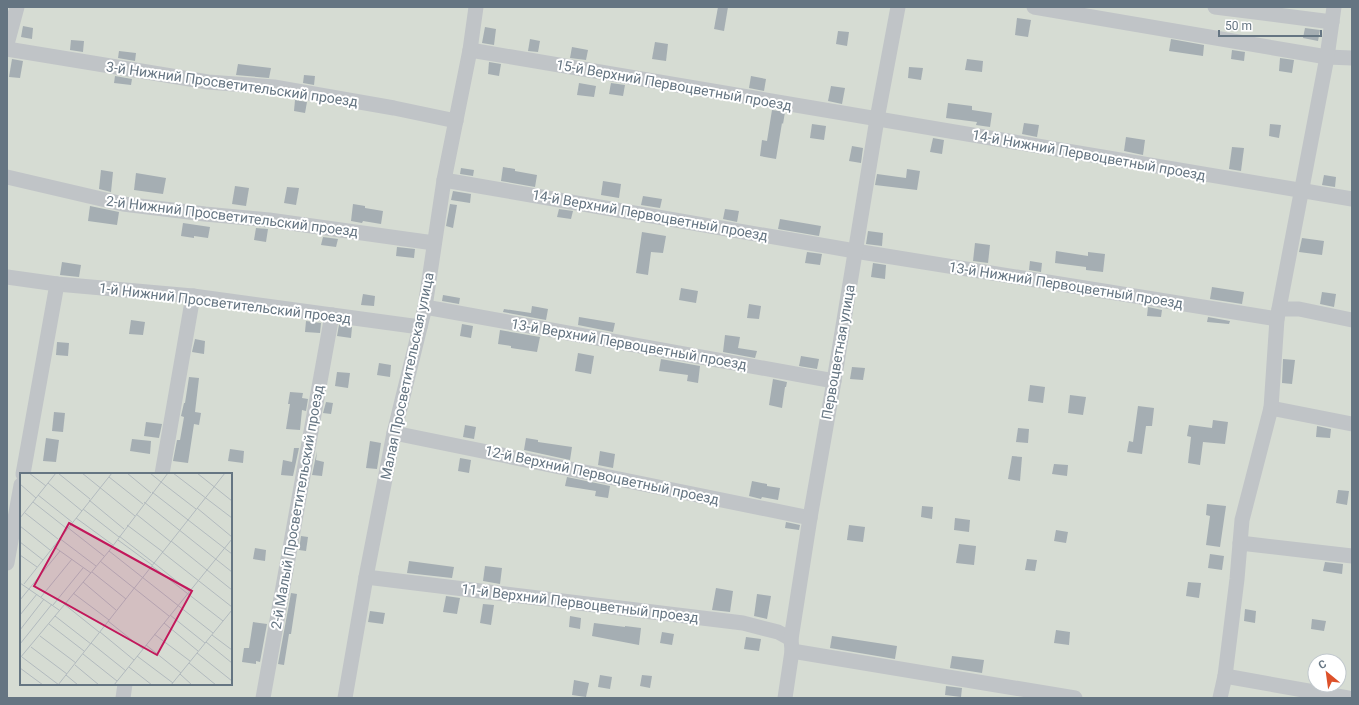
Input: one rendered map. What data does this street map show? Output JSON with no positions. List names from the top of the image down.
{
  "streets": {
    "lane": [
      "3-й Нижний Просветительский проезд",
      "15-й Верхний Первоцветный проезд",
      "14-й Нижний Первоцветный проезд",
      "14-й Верхний Первоцветный проезд",
      "2-й Нижний Просветительский проезд",
      "13-й Нижний Первоцветный проезд",
      "1-й Нижний Просветительский проезд",
      "13-й Верхний Первоцветный проезд",
      "Первоцветная улица",
      "Малая Просветительская улица",
      "12-й Верхний Первоцветный проезд",
      "2-й Малый Просветительский проезд",
      "11-й Верхний Первоцветный проезд"
    ]
  },
  "crossings": [
    ["3-й Нижний Просветительский проезд", "Малая Просветительская улица"],
    ["15-й Верхний Первоцветный проезд", "14-й Нижний Первоцветный проезд"],
    ["15-й Верхний Первоцветный проезд", "Первоцветная улица"],
    ["15-й Верхний Первоцветный проезд", "Малая Просветительская улица"],
    ["14-й Нижний Первоцветный проезд", "Первоцветная улица"],
    ["14-й Верхний Первоцветный проезд", "13-й Нижний Первоцветный проезд"],
    ["14-й Верхний Первоцветный проезд", "Первоцветная улица"],
    ["14-й Верхний Первоцветный проезд", "Малая Просветительская улица"],
    ["2-й Нижний Просветительский проезд", "Малая Просветительская улица"],
    ["13-й Нижний Первоцветный проезд", "Первоцветная улица"],
    ["1-й Нижний Просветительский проезд", "Малая Просветительская улица"],
    ["1-й Нижний Просветительский проезд", "2-й Малый Просветительский проезд"],
    ["13-й Верхний Первоцветный проезд", "Первоцветная улица"],
    ["13-й Верхний Первоцветный проезд", "Малая Просветительская улица"],
    ["Первоцветная улица", "12-й Верхний Первоцветный проезд"],
    ["Первоцветная улица", "11-й Верхний Первоцветный проезд"],
    ["Малая Просветительская улица", "12-й Верхний Первоцветный проезд"],
    ["Малая Просветительская улица", "11-й Верхний Первоцветный проезд"]
  ],
  "scale_bar": "50 m",
  "north": "top left"
}
